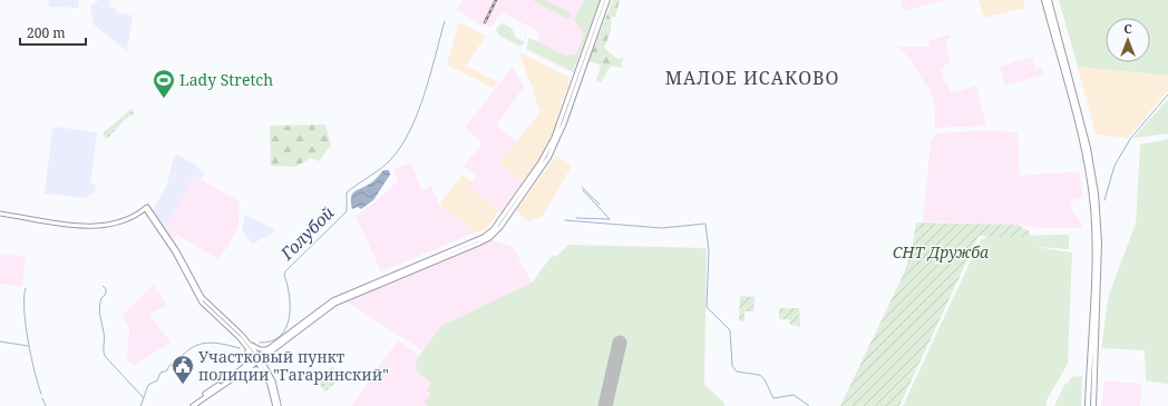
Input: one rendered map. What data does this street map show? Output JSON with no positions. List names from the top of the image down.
{
  "districts": ["МАЛОЕ ИСАКОВО"],
  "water": ["Голубой"],
  "parks": ["СНТ Дружба"],
  "places": {
    "sports": ["Lady Stretch"],
    "public building": ["Участковый пункт полиции \"Гагаринский\""]
  },
  "scale_bar": "200 m",
  "north": "top"
}
